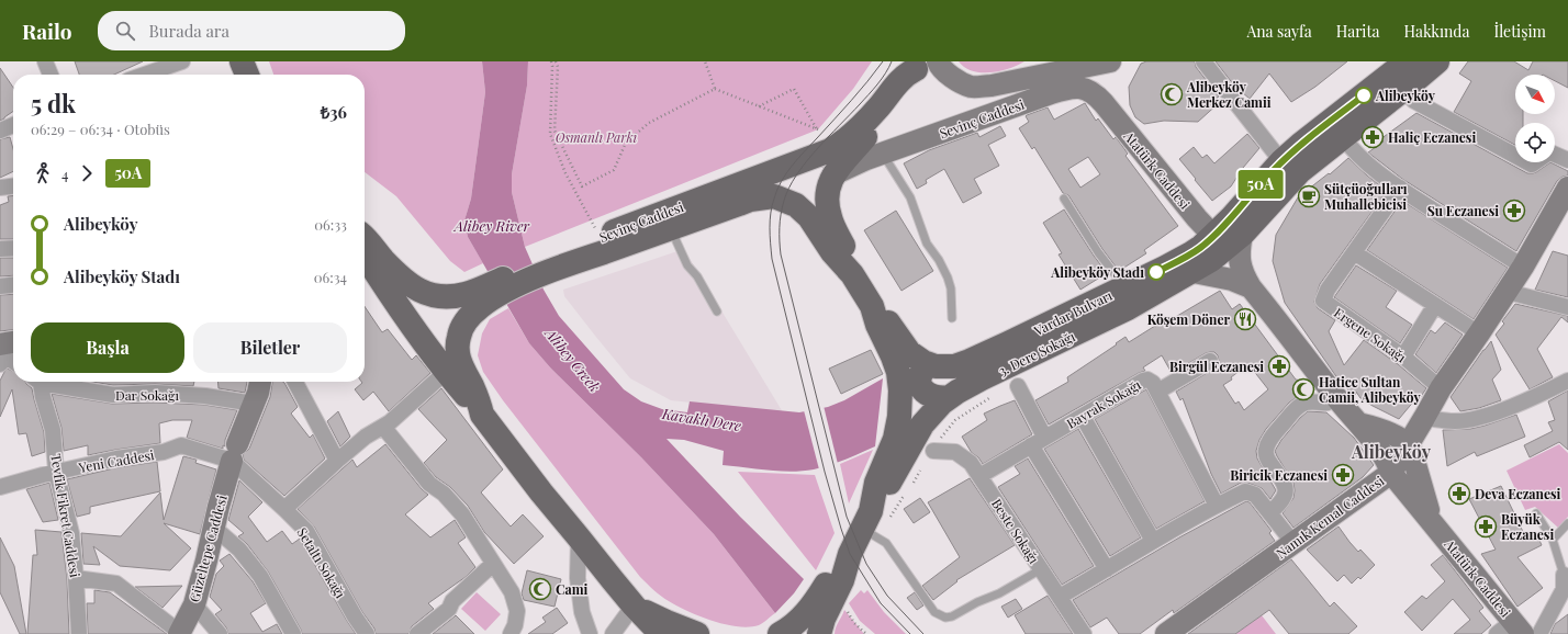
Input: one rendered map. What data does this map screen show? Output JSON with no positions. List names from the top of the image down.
{
  "streets": {
    "main road": [
      "Sevinç Caddesi",
      "Atatürk Caddesi",
      "Vardar Bulvarı",
      "3. Dere Sokağı",
      "Namık Kemal Caddesi",
      "Güzeltepe Caddesi"
    ],
    "street": [
      "Ergene Sokağı",
      "Dar Sokağı",
      "Bayrak Sokağı",
      "Yeni Caddesi",
      "Tevfik Fikret Caddesi",
      "Beste Sokağı",
      "Setaltı Sokağı"
    ]
  },
  "crossings": [
    ["Sevinç Caddesi", "Atatürk Caddesi"],
    ["Atatürk Caddesi", "Vardar Bulvarı"],
    ["Atatürk Caddesi", "3. Dere Sokağı"],
    ["Atatürk Caddesi", "Namık Kemal Caddesi"],
    ["Ergene Sokağı", "Namık Kemal Caddesi"],
    ["Dar Sokağı", "Güzeltepe Caddesi"],
    ["Bayrak Sokağı", "Beste Sokağı"],
    ["Yeni Caddesi", "Tevfik Fikret Caddesi"],
    ["Yeni Caddesi", "Güzeltepe Caddesi"],
    ["Yeni Caddesi", "Setaltı Sokağı"],
    ["Güzeltepe Caddesi", "Setaltı Sokağı"]
  ],
  "districts": ["Alibeyköy"],
  "water": ["Alibey River", "Alibey Creek", "Kavaklı Dere"],
  "parks": ["Osmanlı Parkı"],
  "places": {
    "mosque": ["Alibeyköy Merkez Camii", "Hatice Sultan Camii, Alibeyköy", "Cami"],
    "other": ["Alibeyköy", "Alibeyköy Stadı"],
    "pharmacy": [
      "Haliç Eczanesi",
      "Su Eczanesi",
      "Birgül Eczanesi",
      "Biricik Eczanesi",
      "Deva Eczanesi",
      "Büyük Eczanesi"
    ],
    "cafe": ["Sütçüoğulları Muhallebicisi"],
    "restaurant": ["Köşem Döner"]
  },
  "lines": ["bus line 50A"],
  "north": "bottom right",
  "page": {
    "header": "Railo",
    "search": "Burada ara",
    "nav": [
      "Ana sayfa",
      "Harita",
      "Hakkında",
      "İletişim"
    ],
    "on_map": "50A",
    "heading": ["5 dk", "06:29 – 06:34 · Otobüs", "₺36"],
    "legs": ["4", "50A"],
    "list": [
      {
        "name": "Alibeyköy",
        "value": "06:33"
      },
      {
        "name": "Alibeyköy Stadı",
        "value": "06:34"
      }
    ],
    "buttons": ["Başla", "Biletler"]
  }
}
